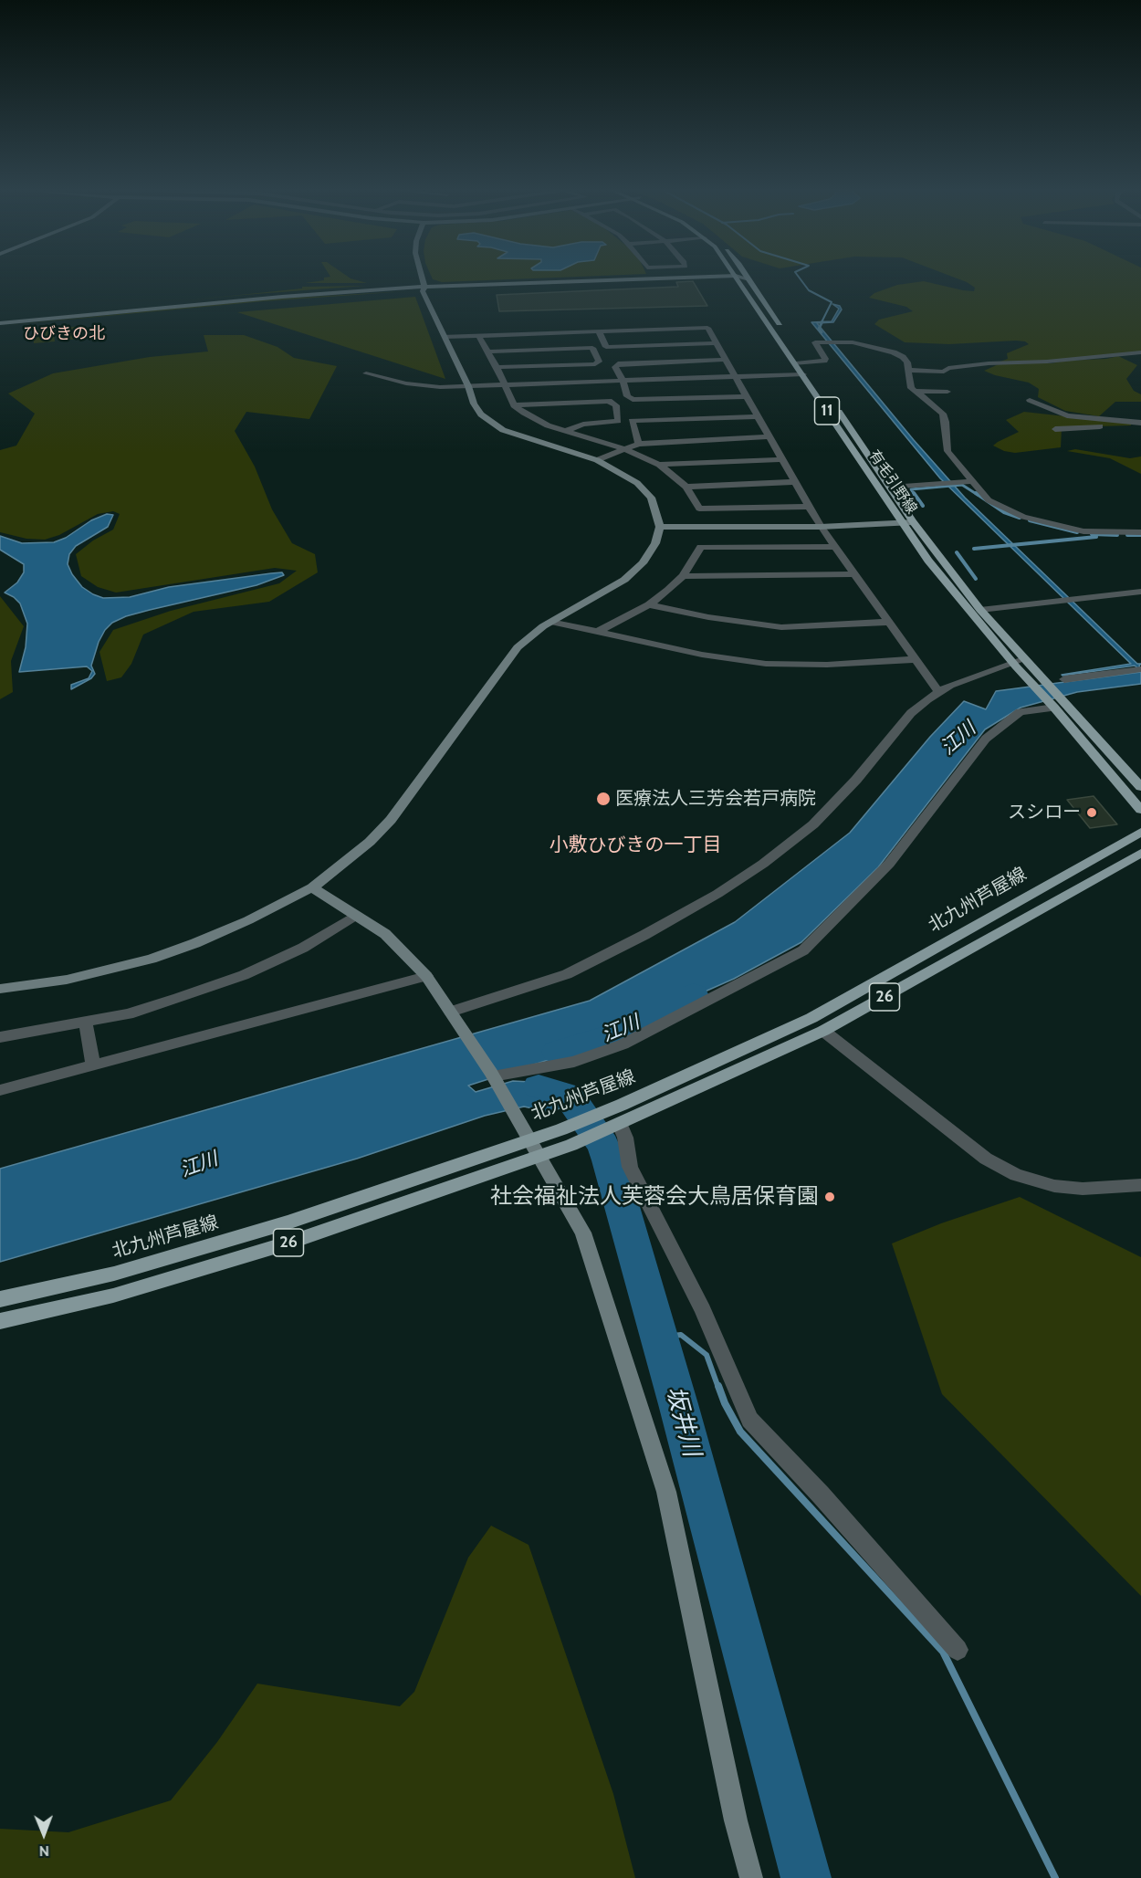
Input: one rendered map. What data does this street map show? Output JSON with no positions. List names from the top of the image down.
{
  "streets": {
    "main road": [
      "11",
      "有毛引野線",
      "北九州芦屋線",
      "26"
    ]
  },
  "districts": ["ひびきの北", "小敷ひびきの一丁目"],
  "water": ["江川", "坂井川"],
  "places": ["医療法人三芳会若戸病院", "スシロー", "社会福祉法人芙蓉会大鳥居保育園"],
  "north": "bottom"
}
